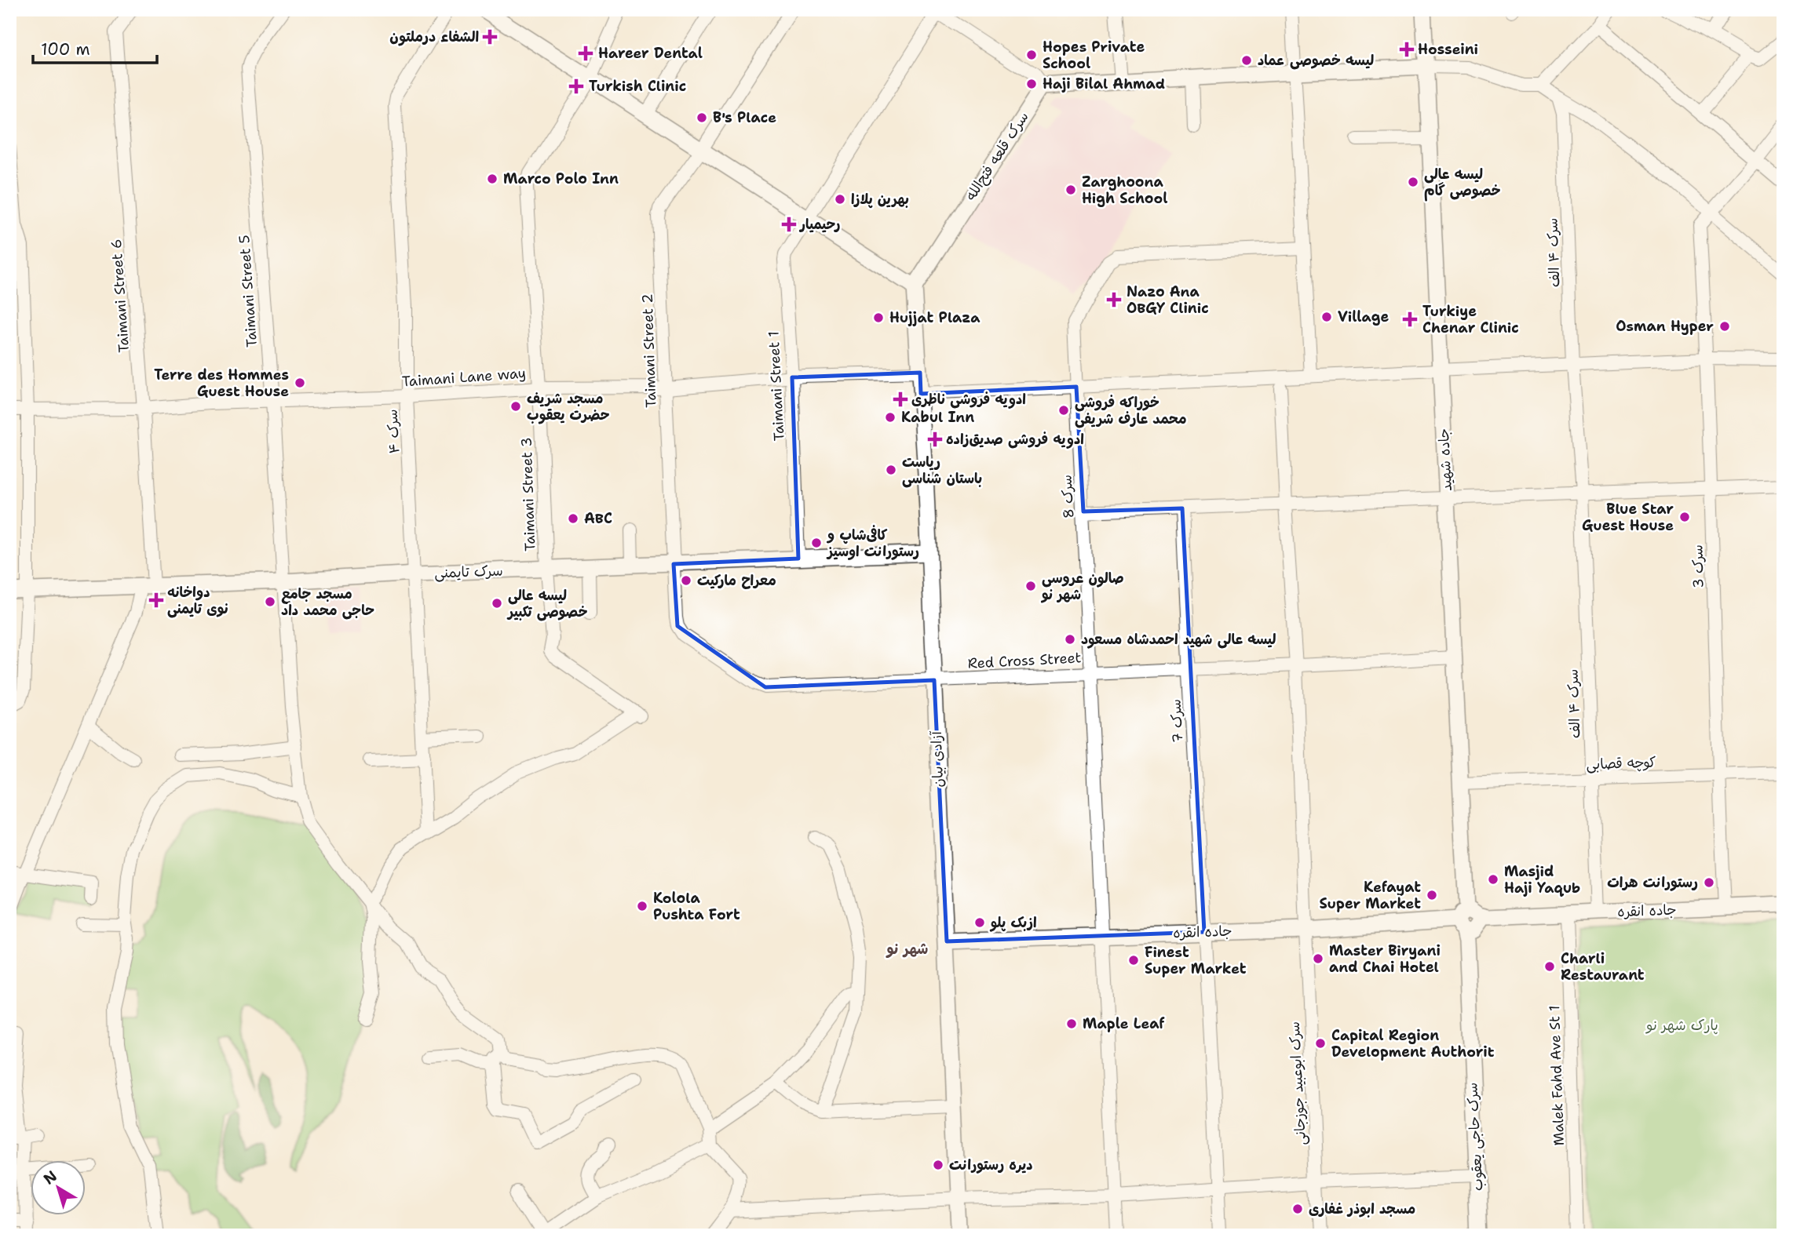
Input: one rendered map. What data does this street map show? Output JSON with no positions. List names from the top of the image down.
{
  "streets": {
    "main road": [
      "سرک قلعه فتح‌الله",
      "جاده شهید",
      "سرک تایمنی",
      "آزادی بیان",
      "جاده انقره",
      "سرک حاجی یعقوب"
    ],
    "street": [
      "سرک ۴ الف",
      "Taimani Street 5",
      "Taimani Street 6",
      "Taimani Street 2",
      "Taimani Lane way",
      "Taimani Street 1",
      "سرک ۴",
      "Taimani Street 3",
      "سرک 8",
      "سرک 3",
      "Red Cross Street",
      "سرک 7",
      "کوچه قصابی",
      "Malek Fahd Ave St 1",
      "سرک ابوعبید جوزجانی"
    ]
  },
  "crossings": [
    ["سرک قلعه فتح‌الله", "آزادی بیان"],
    ["سرک ۴ الف", "کوچه قصابی"],
    ["سرک ۴ الف", "جاده انقره"],
    ["Taimani Street 5", "Taimani Lane way"],
    ["Taimani Street 5", "سرک تایمنی"],
    ["Taimani Street 6", "Taimani Lane way"],
    ["Taimani Street 6", "سرک تایمنی"],
    ["Taimani Street 2", "Taimani Lane way"],
    ["Taimani Street 2", "سرک تایمنی"],
    ["Taimani Street 2", "Red Cross Street"],
    ["Taimani Lane way", "Taimani Street 1"],
    ["Taimani Lane way", "سرک ۴"],
    ["Taimani Lane way", "Taimani Street 3"],
    ["Taimani Lane way", "آزادی بیان"],
    ["Taimani Street 1", "سرک تایمنی"],
    ["سرک ۴", "Taimani Street 3"],
    ["سرک ۴", "سرک تایمنی"],
    ["جاده شهید", "Red Cross Street"],
    ["جاده شهید", "کوچه قصابی"],
    ["جاده شهید", "جاده انقره"],
    ["جاده شهید", "سرک حاجی یعقوب"],
    ["Taimani Street 3", "سرک تایمنی"],
    ["سرک 8", "Red Cross Street"],
    ["سرک 8", "جاده انقره"],
    ["سرک 3", "کوچه قصابی"],
    ["سرک 3", "جاده انقره"],
    ["سرک تایمنی", "Red Cross Street"],
    ["سرک تایمنی", "آزادی بیان"],
    ["Red Cross Street", "سرک 7"],
    ["Red Cross Street", "آزادی بیان"],
    ["Red Cross Street", "سرک ابوعبید جوزجانی"],
    ["سرک 7", "جاده انقره"],
    ["آزادی بیان", "جاده انقره"],
    ["جاده انقره", "Malek Fahd Ave St 1"],
    ["جاده انقره", "سرک ابوعبید جوزجانی"],
    ["جاده انقره", "سرک حاجی یعقوب"]
  ],
  "districts": ["شهر نو"],
  "parks": ["پارک شهر نو"],
  "places": {
    "health": [
      "الشفاء درملتون",
      "Hosseini",
      "Hareer Dental",
      "Turkish Clinic",
      "رحیمیار",
      "Nazo Ana OBGY Clinic",
      "Turkiye Chenar Clinic",
      "ادویه فروشی ناظری",
      "ادویه فروشی صدیق‌زاده",
      "دواخانه نوی تایمنی"
    ],
    "other": [
      "Hopes Private School",
      "لیسه خصوصی عماد",
      "Haji Bilal Ahmad",
      "B's Place",
      "Marco Polo Inn",
      "لیسه عالی خصوصی گام",
      "Zarghoona High School",
      "بهرین پلازا",
      "Village",
      "Hujjat Plaza",
      "Osman Hyper",
      "Terre des Hommes Guest House",
      "مسجد شریف حضرت یعقوب",
      "خوراکه فروشی محمد عارف شریفی",
      "Kabul Inn",
      "ریاست باستان شناسی",
      "Blue Star Guest House",
      "ABC",
      "کافی‌شاپ و رستورانت اوسیز",
      "معراح مارکیت",
      "صالون عروسی شهر نو",
      "مسجد جامع حاجی محمد داد",
      "لیسه عالی خصوصی تکبیر",
      "لیسه عالی شهید احمدشاه مسعود",
      "Masjid Haji Yaqub",
      "رستورانت هرات",
      "Kefayat Super Market",
      "Kolola Pushta Fort",
      "ازبک پلو",
      "Master Biryani and Chai Hotel",
      "Finest Super Market",
      "Charli Restaurant",
      "Maple Leaf",
      "Capital Region Development Authorit",
      "دیره رستورانت",
      "مسجد ابوذر غفاری"
    ]
  },
  "scale_bar": "100 m",
  "north": "top left"
}
